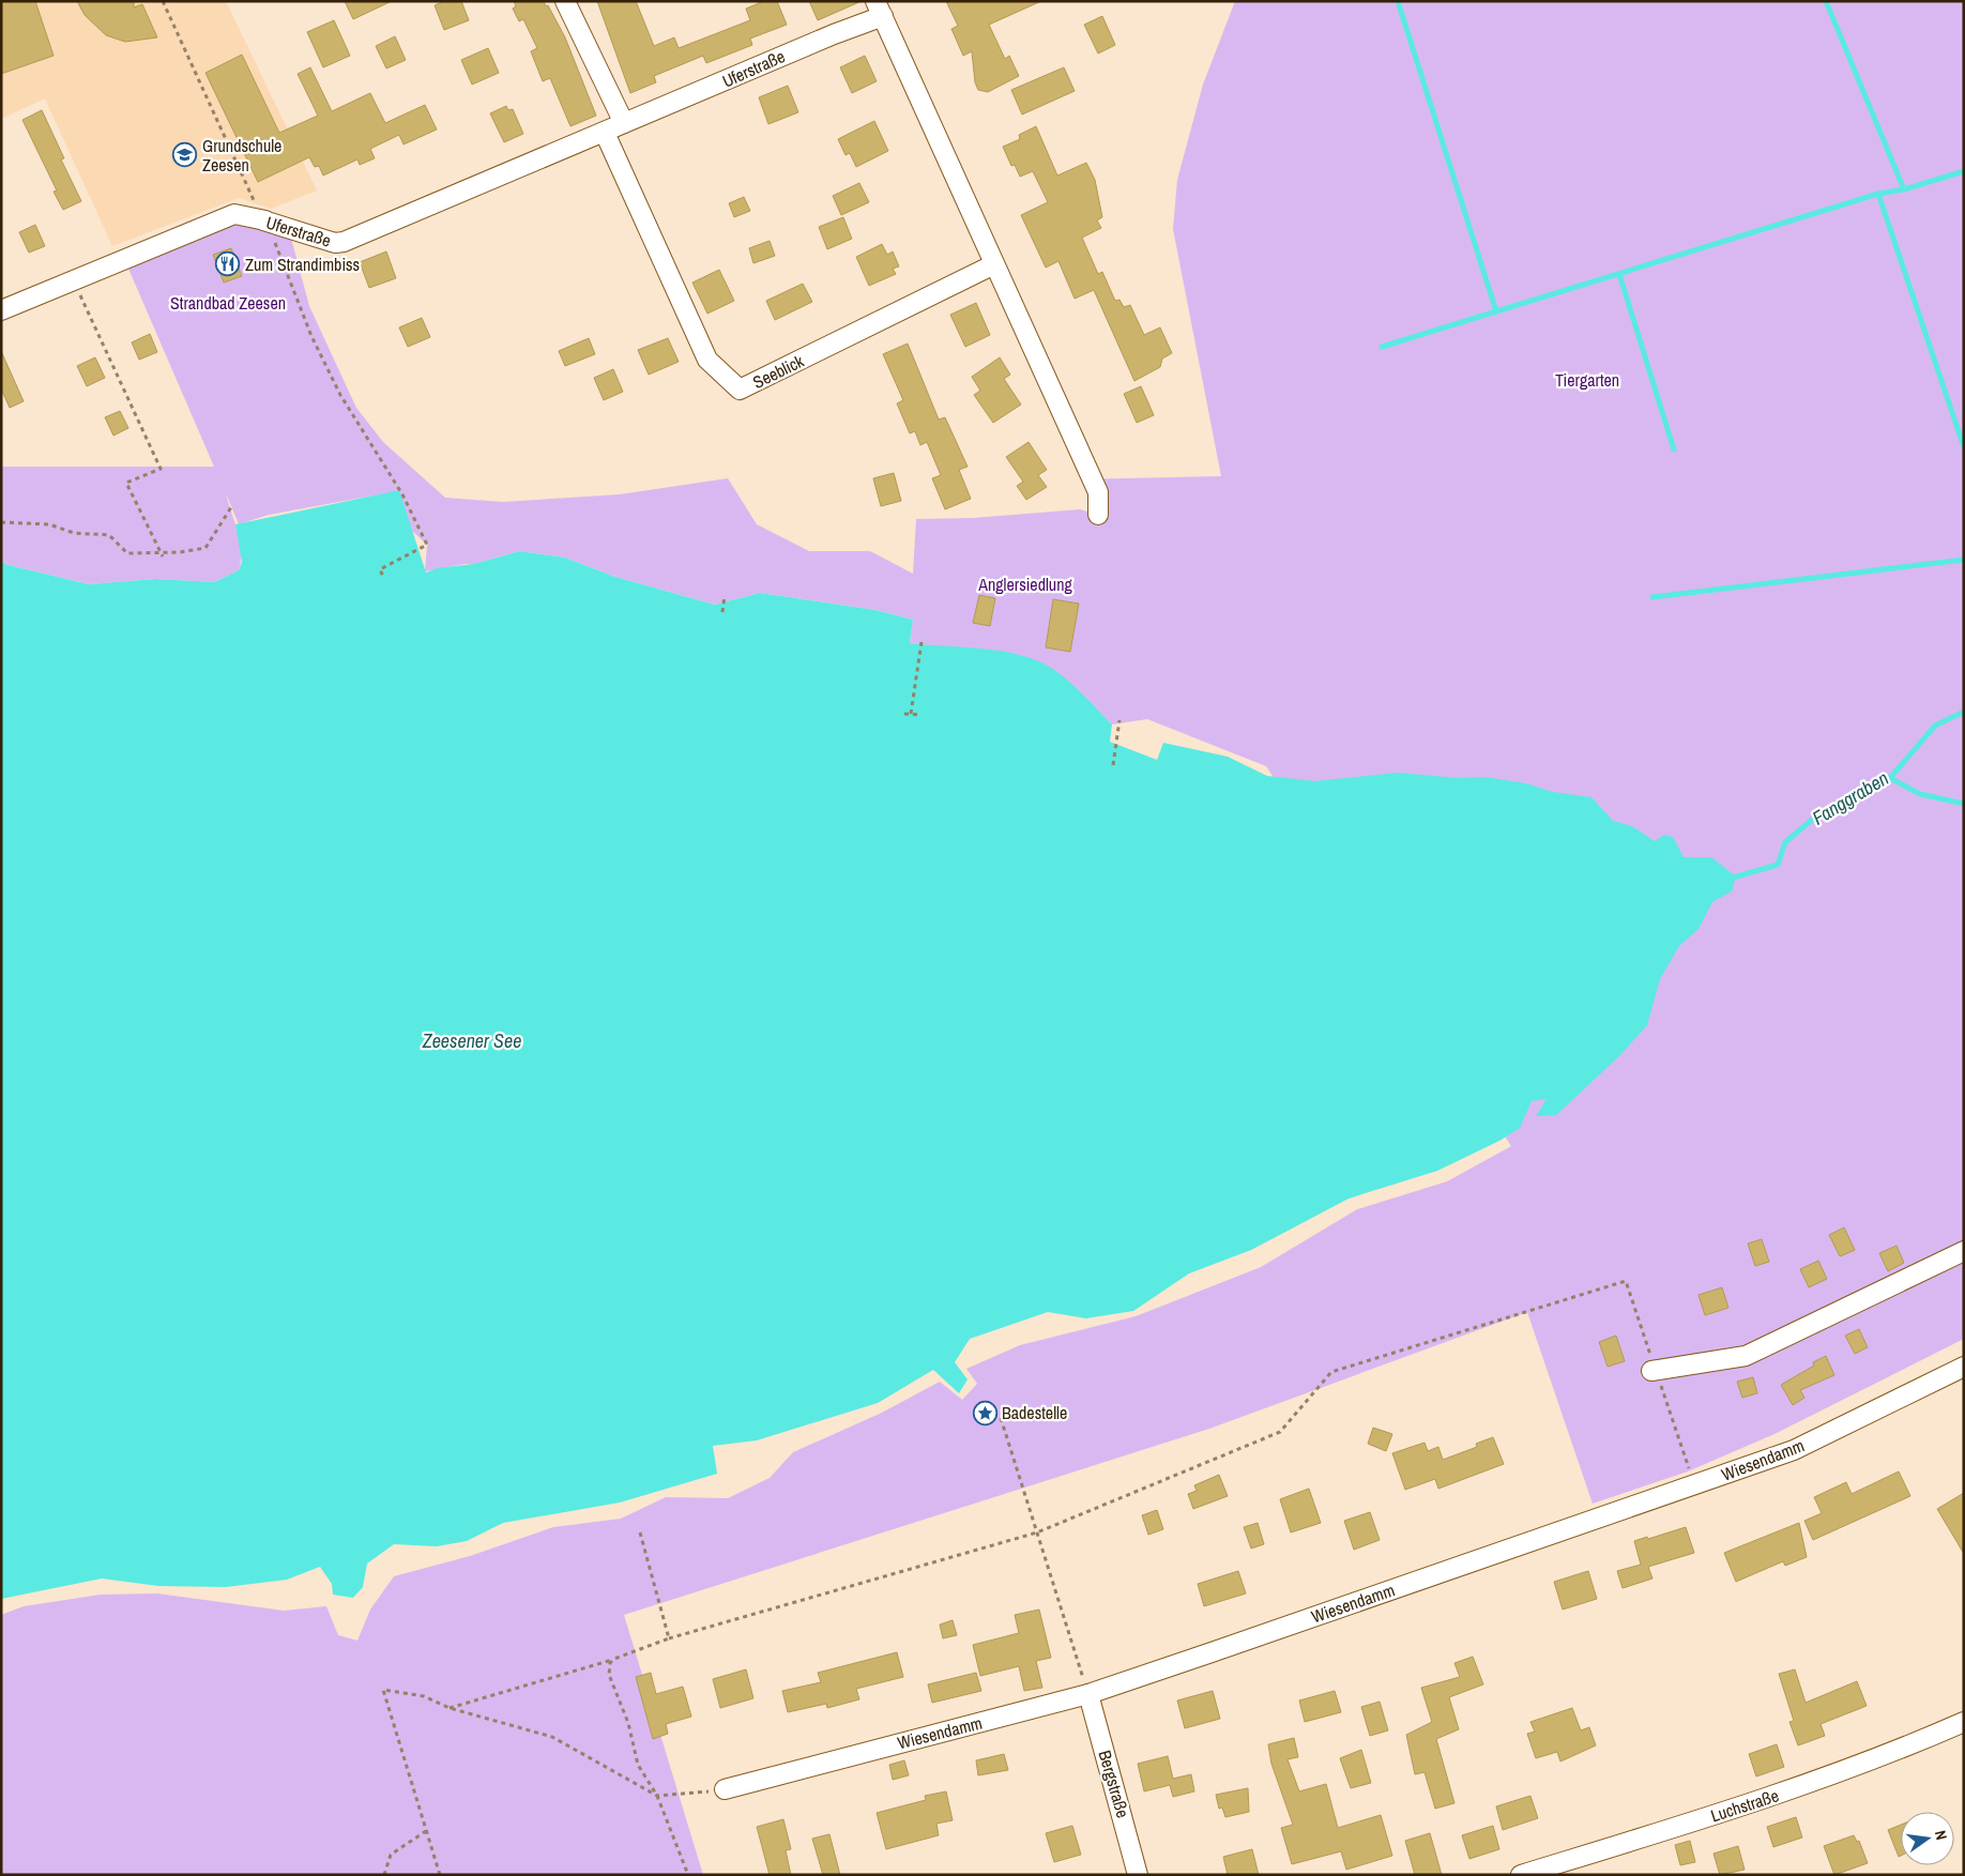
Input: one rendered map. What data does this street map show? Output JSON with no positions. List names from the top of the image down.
{
  "streets": {
    "street": [
      "Uferstraße",
      "Seeblick",
      "Wiesendamm",
      "Bergstraße",
      "Luchstraße"
    ]
  },
  "crossings": [
    ["Uferstraße", "Seeblick"],
    ["Wiesendamm", "Bergstraße"]
  ],
  "water": ["Fanggraben", "Zeesener See"],
  "parks": ["Strandbad Zeesen", "Tiergarten", "Anglersiedlung"],
  "places": {
    "school or university": ["Grundschule Zeesen"],
    "restaurant": ["Zum Strandimbiss"],
    "place": ["Badestelle"]
  },
  "north": "right"
}
